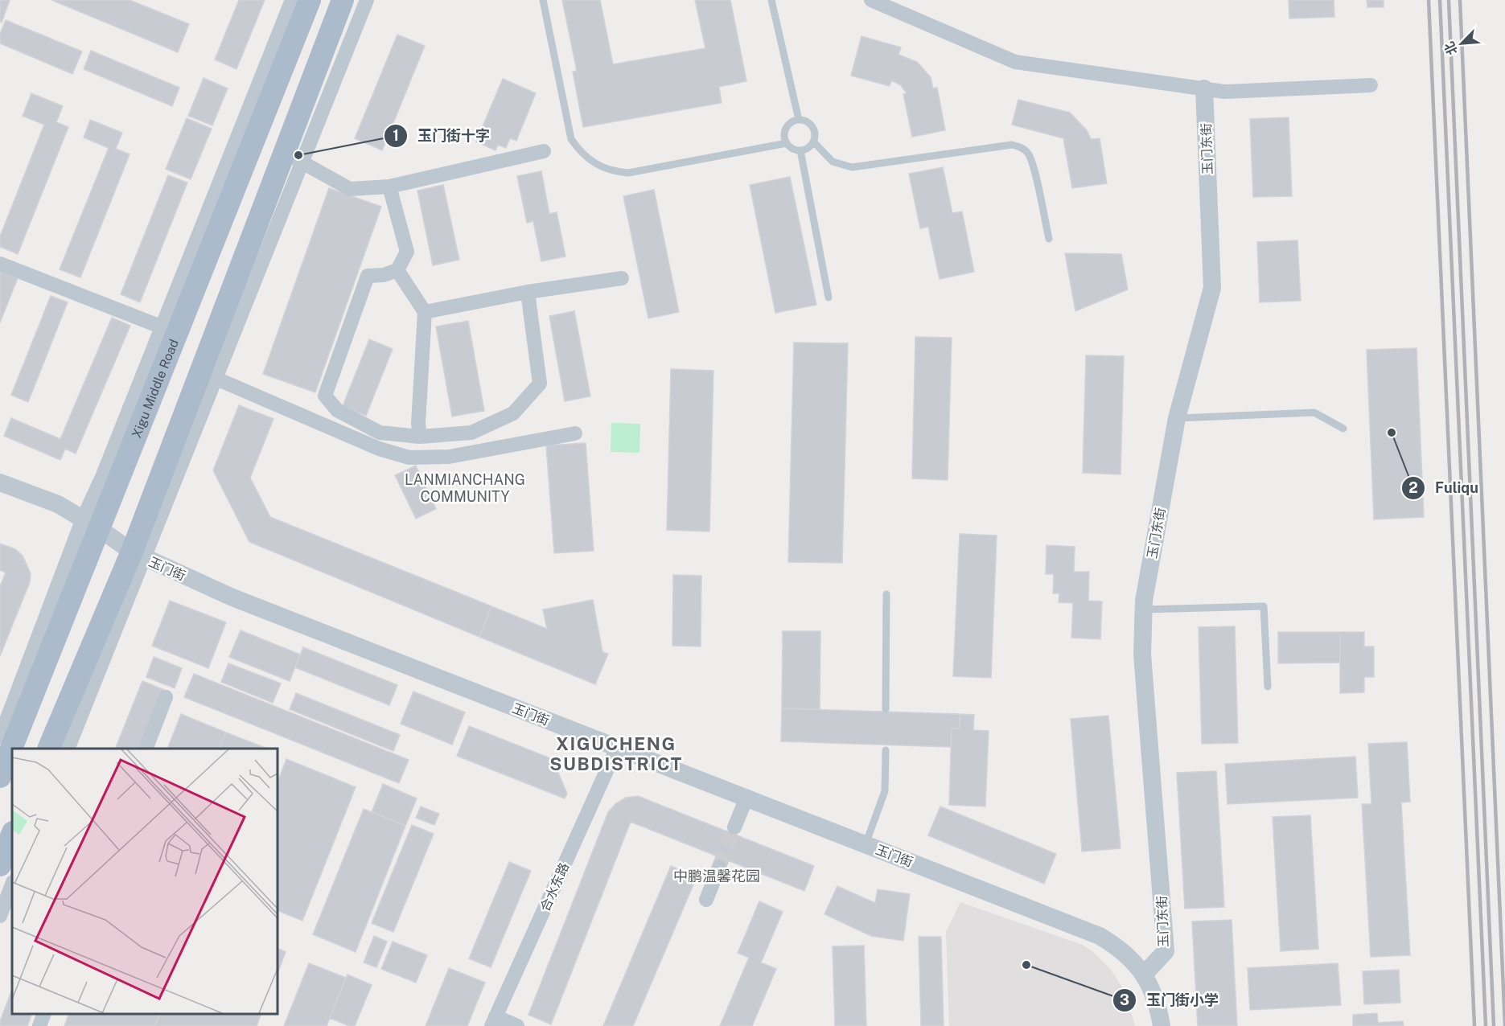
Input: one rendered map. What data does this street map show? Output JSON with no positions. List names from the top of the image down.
{
  "streets": {
    "main road": ["Xigu Middle Road"],
    "street": ["玉门东街", "玉门街", "合水东路"]
  },
  "crossings": [
    ["玉门东街", "玉门街"],
    ["Xigu Middle Road", "玉门街"],
    ["玉门街", "合水东路"]
  ],
  "districts": ["LANMIANCHANG COMMUNITY", "XIGUCHENG SUBDISTRICT", "中鹏温馨花园"],
  "places": ["玉门街十字", "Fuliqu", "玉门街小学"],
  "north": "bottom left"
}
